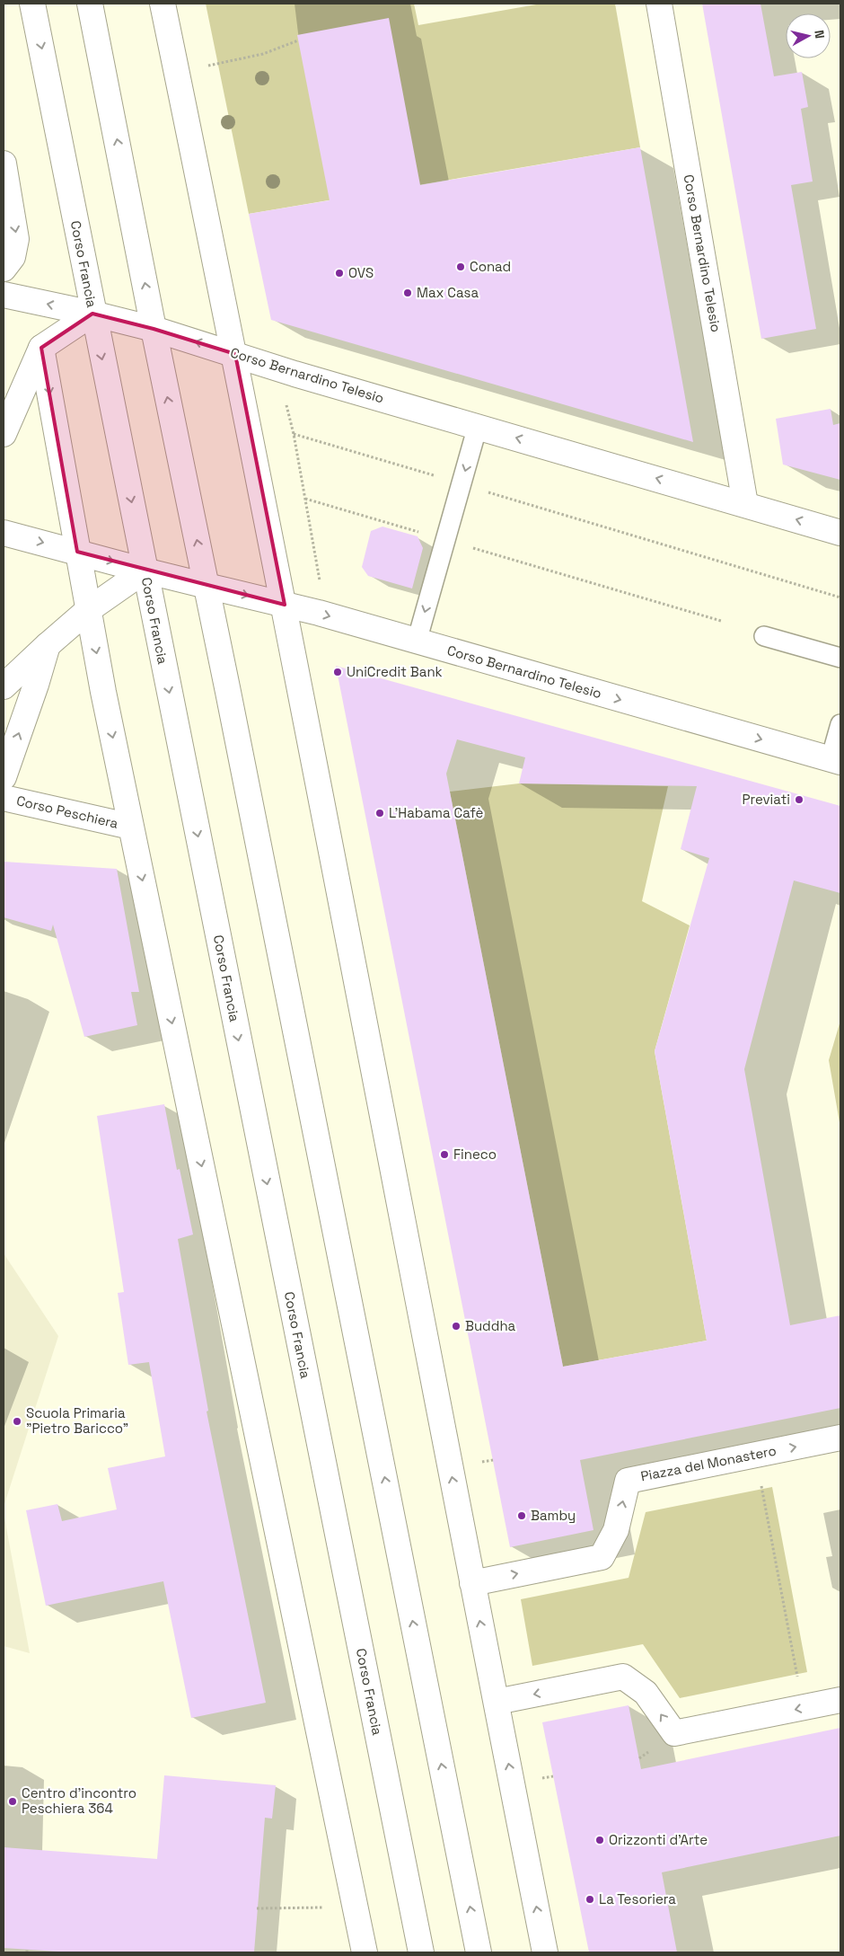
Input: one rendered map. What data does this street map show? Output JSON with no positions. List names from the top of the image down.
{
  "streets": {
    "street": [
      "Corso Bernardino Telesio",
      "Corso Francia",
      "Corso Peschiera",
      "Piazza del Monastero"
    ]
  },
  "one_way": ["Piazza del Monastero"],
  "places": [
    "Conad",
    "OVS",
    "Max Casa",
    "UniCredit Bank",
    "Previati",
    "L'Habama Cafè",
    "Fineco",
    "Buddha",
    "Scuola Primaria \"Pietro Baricco\"",
    "Bamby",
    "Centro d'incontro Peschiera 364",
    "Orizzonti d'Arte",
    "La Tesoriera"
  ],
  "north": "right"
}
